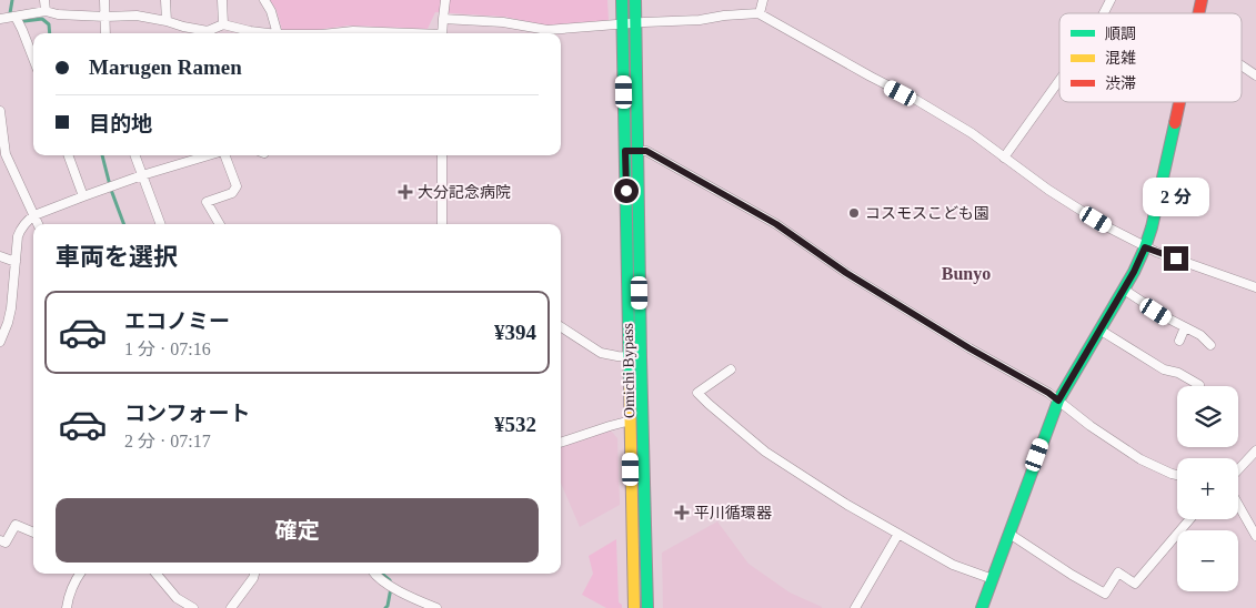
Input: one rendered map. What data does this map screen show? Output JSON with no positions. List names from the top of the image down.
{
  "streets": {
    "main road": ["Omichi Bypass"]
  },
  "districts": ["Bunyo"],
  "places": {
    "health": ["大分記念病院", "平川循環器"],
    "other": ["コスモスこども園"]
  },
  "legend": ["順調", "混雑", "渋滞"],
  "page": {
    "banner": ["Marugen Ramen", "目的地"],
    "bubble": "2 分",
    "heading": "車両を選択",
    "list": [
      {
        "name": "エコノミー",
        "note": "1 分 · 07:16",
        "value": "¥394"
      },
      {
        "name": "コンフォート",
        "note": "2 分 · 07:17",
        "value": "¥532"
      }
    ],
    "map_buttons": ["+", "−"],
    "buttons": "確定"
  }
}
